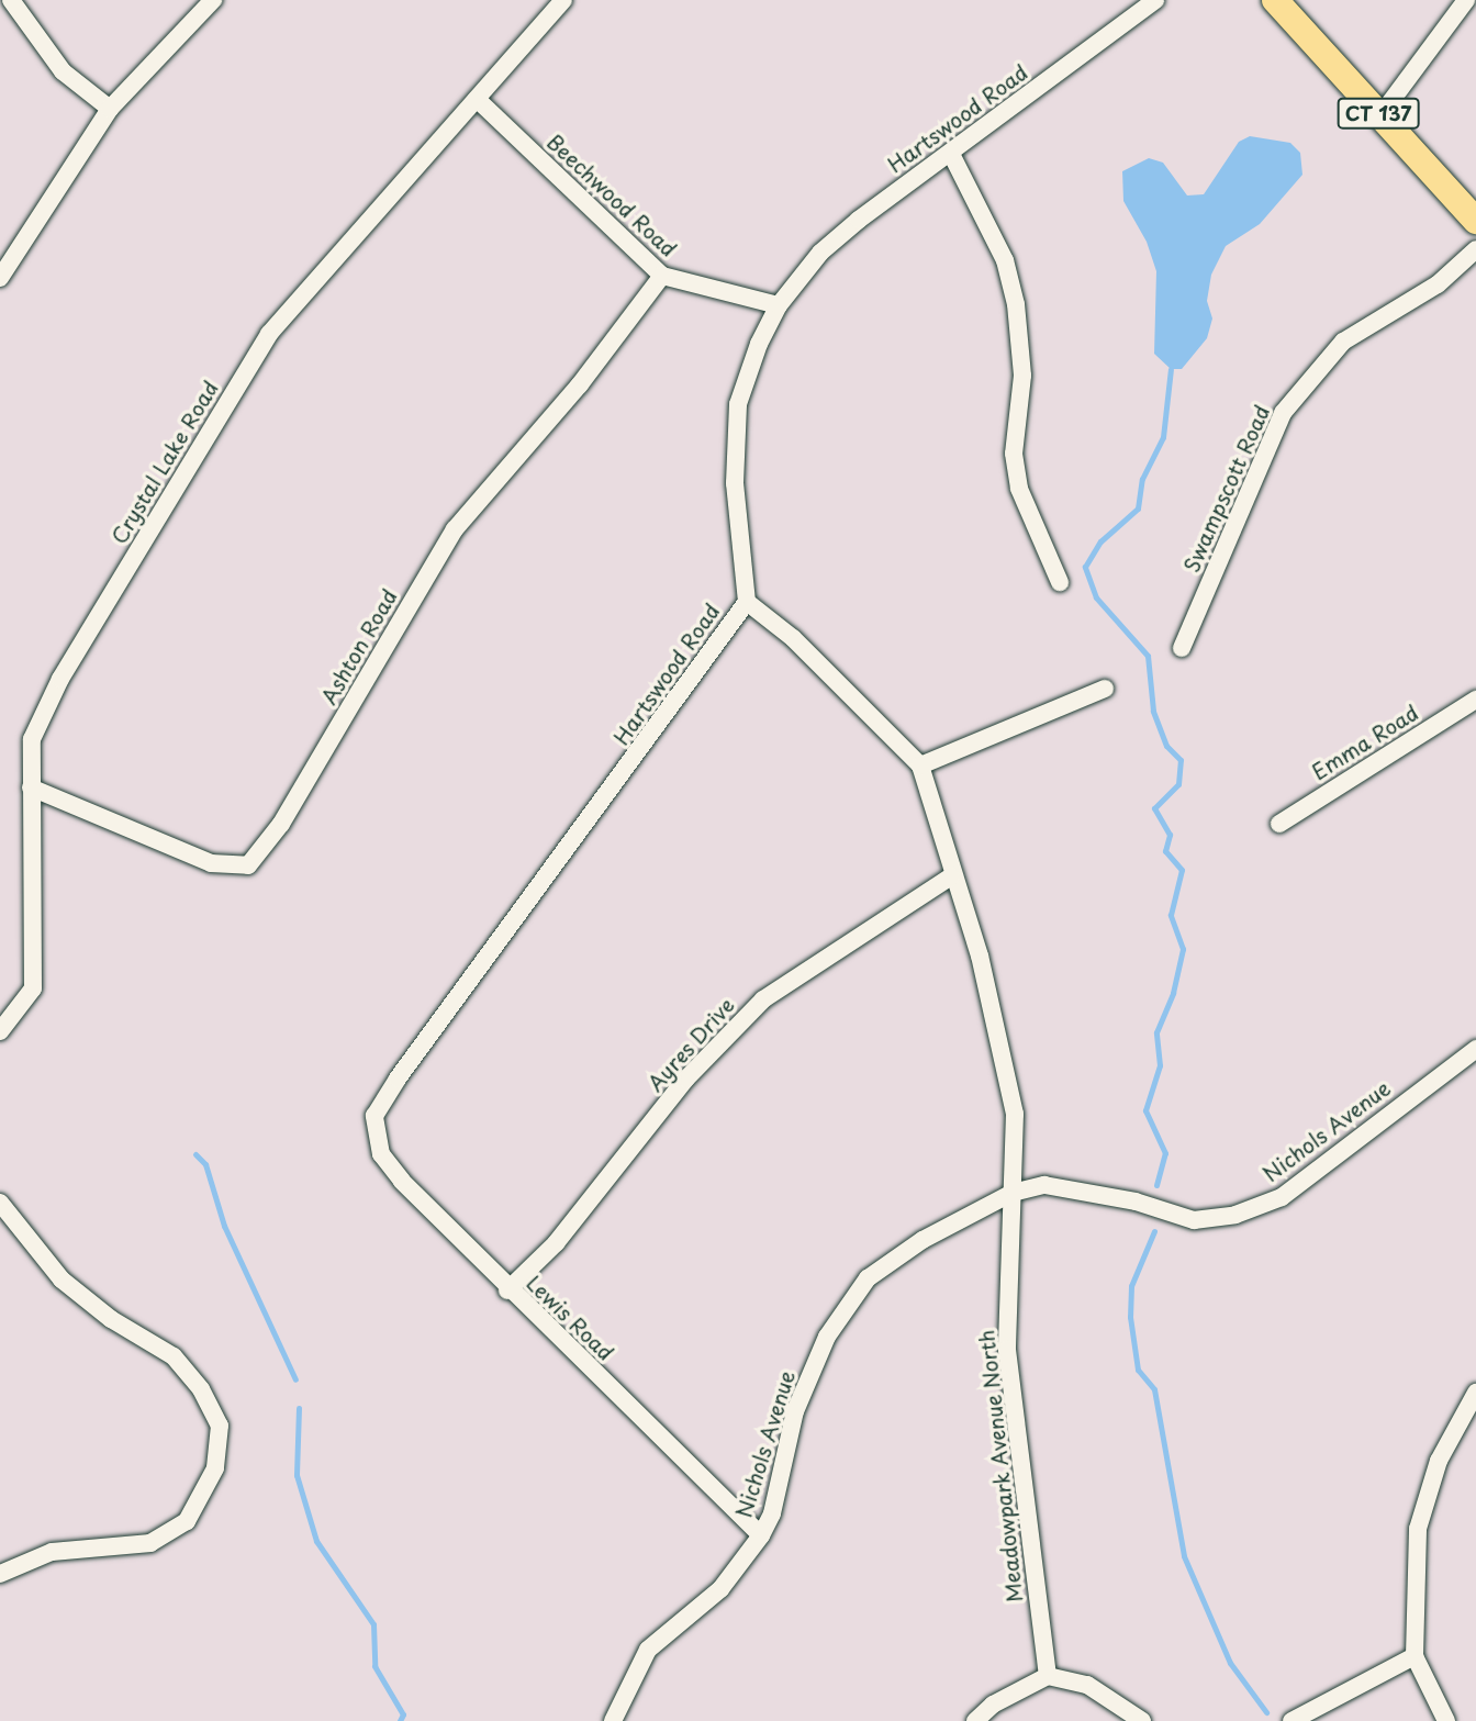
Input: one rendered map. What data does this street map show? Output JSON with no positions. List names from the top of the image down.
{
  "streets": {
    "main road": ["CT 137"],
    "street": [
      "Hartswood Road",
      "Beechwood Road",
      "Crystal Lake Road",
      "Swampscott Road",
      "Ashton Road",
      "Emma Road",
      "Ayres Drive",
      "Nichols Avenue",
      "Lewis Road",
      "Meadowpark Avenue North"
    ]
  },
  "crossings": [
    ["Hartswood Road", "Beechwood Road"],
    ["Hartswood Road", "Lewis Road"],
    ["Hartswood Road", "Meadowpark Avenue North"],
    ["Beechwood Road", "Crystal Lake Road"],
    ["Beechwood Road", "Ashton Road"],
    ["Crystal Lake Road", "Ashton Road"],
    ["Ayres Drive", "Lewis Road"],
    ["Ayres Drive", "Meadowpark Avenue North"],
    ["Nichols Avenue", "Lewis Road"],
    ["Nichols Avenue", "Meadowpark Avenue North"]
  ]
}
